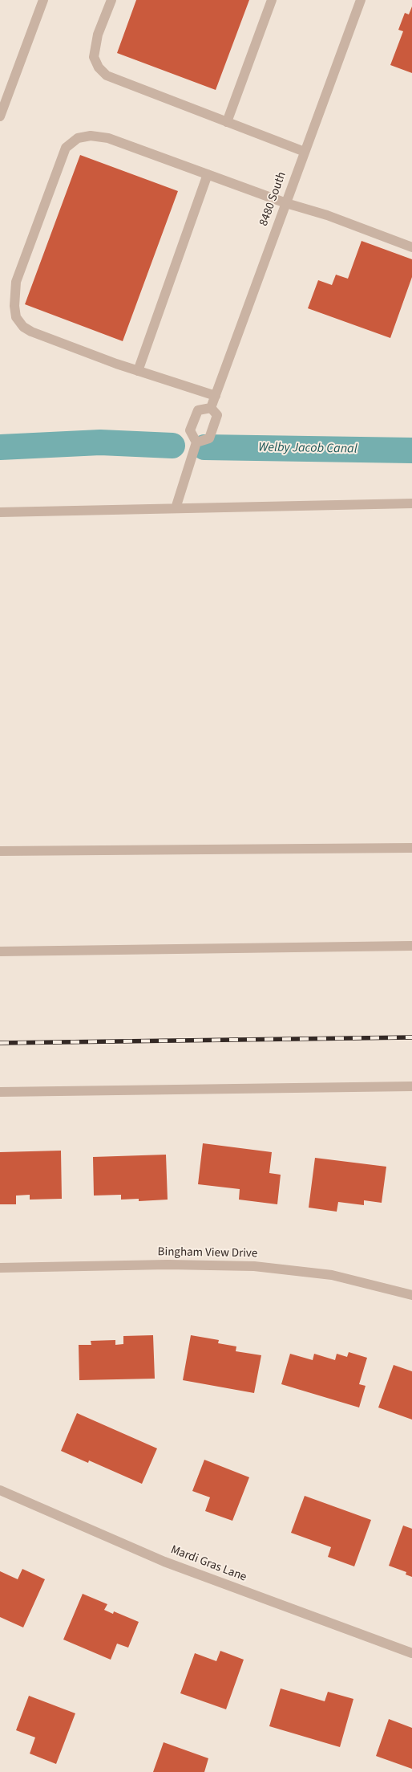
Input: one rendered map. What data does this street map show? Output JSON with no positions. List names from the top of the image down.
{
  "streets": {
    "street": ["8480 South", "Bingham View Drive", "Mardi Gras Lane"]
  },
  "water": ["Welby Jacob Canal"]
}
